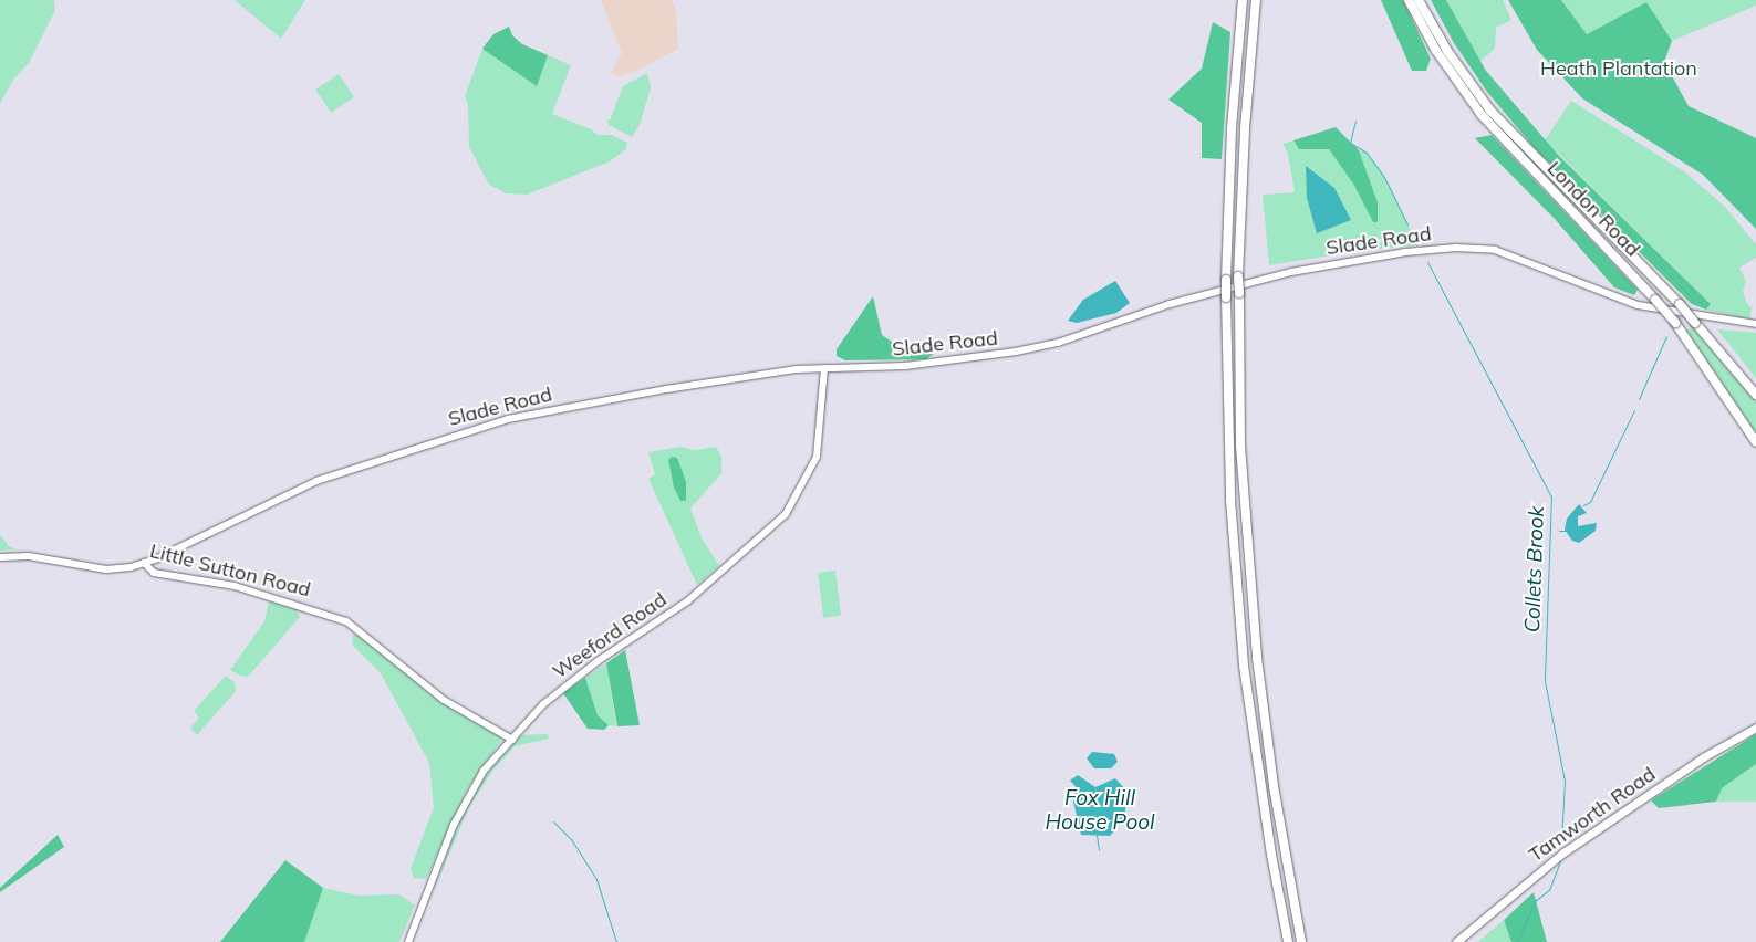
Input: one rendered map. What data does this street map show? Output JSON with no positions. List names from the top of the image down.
{
  "streets": {
    "highway": ["London Road"],
    "main road": [
      "Slade Road",
      "Little Sutton Road",
      "Weeford Road",
      "Tamworth Road"
    ]
  },
  "crossings": [
    ["Slade Road", "Little Sutton Road"],
    ["Slade Road", "Weeford Road"],
    ["Little Sutton Road", "Weeford Road"]
  ],
  "water": ["Collets Brook", "Fox Hill House Pool"],
  "parks": ["Heath Plantation"]
}
